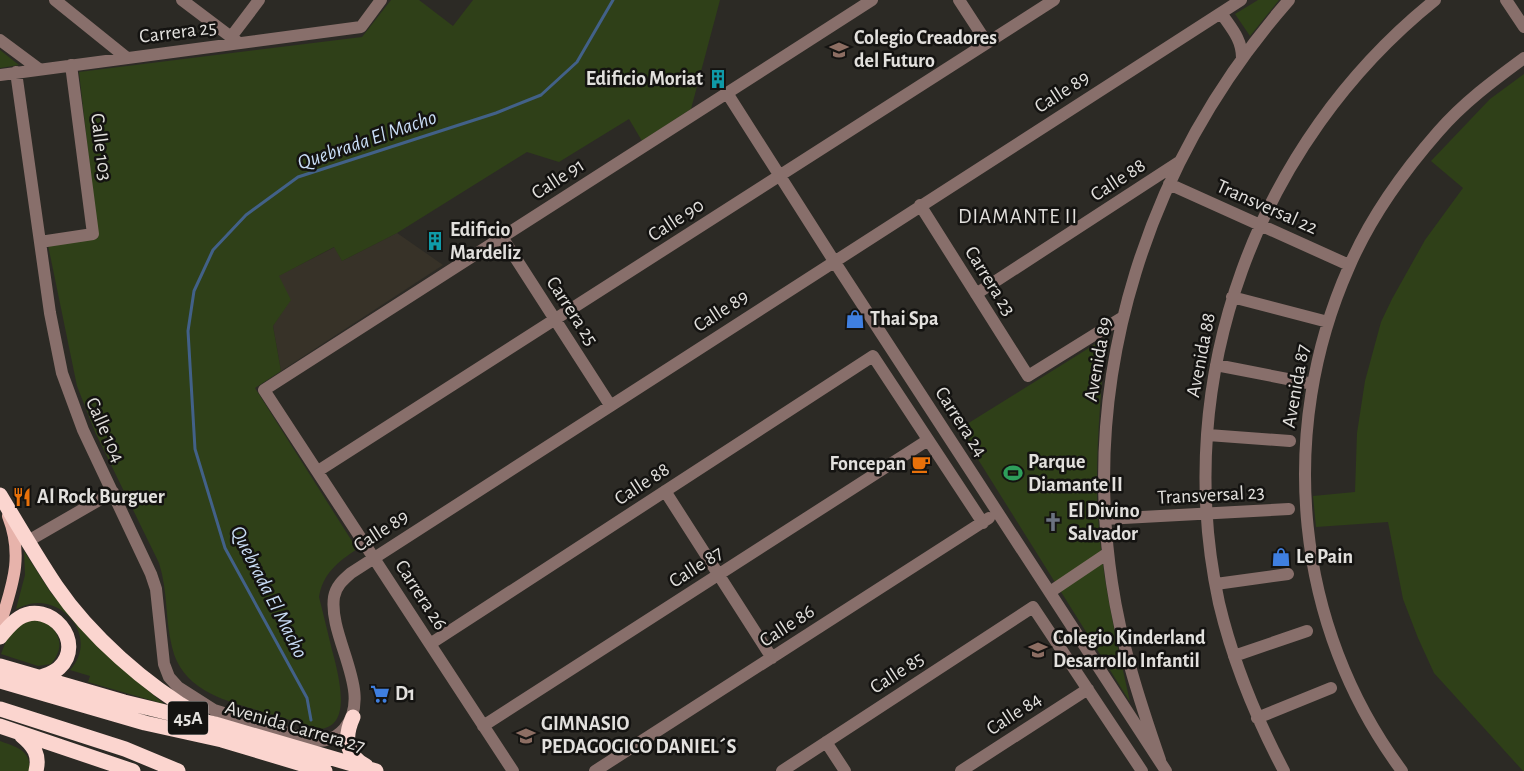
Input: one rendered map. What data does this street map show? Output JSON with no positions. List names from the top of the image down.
{
  "streets": {
    "highway": ["45A", "Avenida Carrera 27"],
    "street": [
      "Carrera 25",
      "Calle 89",
      "Calle 103",
      "Calle 91",
      "Calle 88",
      "Transversal 22",
      "Calle 90",
      "Carrera 23",
      "Avenida 88",
      "Avenida 89",
      "Avenida 87",
      "Carrera 24",
      "Calle 104",
      "Transversal 23",
      "Calle 87",
      "Carrera 26",
      "Calle 86",
      "Calle 85",
      "Calle 84"
    ]
  },
  "crossings": [
    ["Carrera 25", "Calle 89"],
    ["Carrera 25", "Calle 103"],
    ["Carrera 25", "Calle 91"],
    ["Carrera 25", "Calle 90"],
    ["Carrera 25", "Calle 104"],
    ["Calle 89", "Carrera 23"],
    ["Calle 89", "Carrera 24"],
    ["Calle 89", "Calle 104"],
    ["Calle 89", "Carrera 26"],
    ["Calle 103", "Calle 104"],
    ["Calle 91", "Carrera 24"],
    ["Calle 91", "Carrera 26"],
    ["Calle 88", "Carrera 23"],
    ["Calle 88", "Avenida 89"],
    ["Calle 88", "Calle 87"],
    ["Calle 88", "Carrera 26"],
    ["Transversal 22", "Avenida 88"],
    ["Transversal 22", "Avenida 89"],
    ["Transversal 22", "Avenida 87"],
    ["Calle 90", "Carrera 24"],
    ["Calle 90", "Carrera 26"],
    ["Carrera 23", "Avenida 89"],
    ["Avenida 88", "Transversal 23"],
    ["Avenida 89", "Carrera 24"],
    ["Avenida 89", "Transversal 23"],
    ["Carrera 24", "Calle 86"],
    ["Calle 87", "Carrera 26"],
    ["Calle 85", "Calle 84"]
  ],
  "districts": ["DIAMANTE II"],
  "water": ["Quebrada El Macho"],
  "places": {
    "school or university": ["Colegio Creadores del Futuro", "Colegio Kinderland Desarrollo Infantil", "GIMNASIO PEDAGOGICO DANIEL´S"],
    "building": ["Edificio Moriat", "Edificio Mardeliz"],
    "shop": ["Thai Spa", "Le Pain"],
    "cafe": ["Foncepan"],
    "sports": ["Parque Diamante II"],
    "restaurant": ["Al Rock Burguer"],
    "church": ["El Divino Salvador"],
    "supermarket": ["D1"]
  }
}
